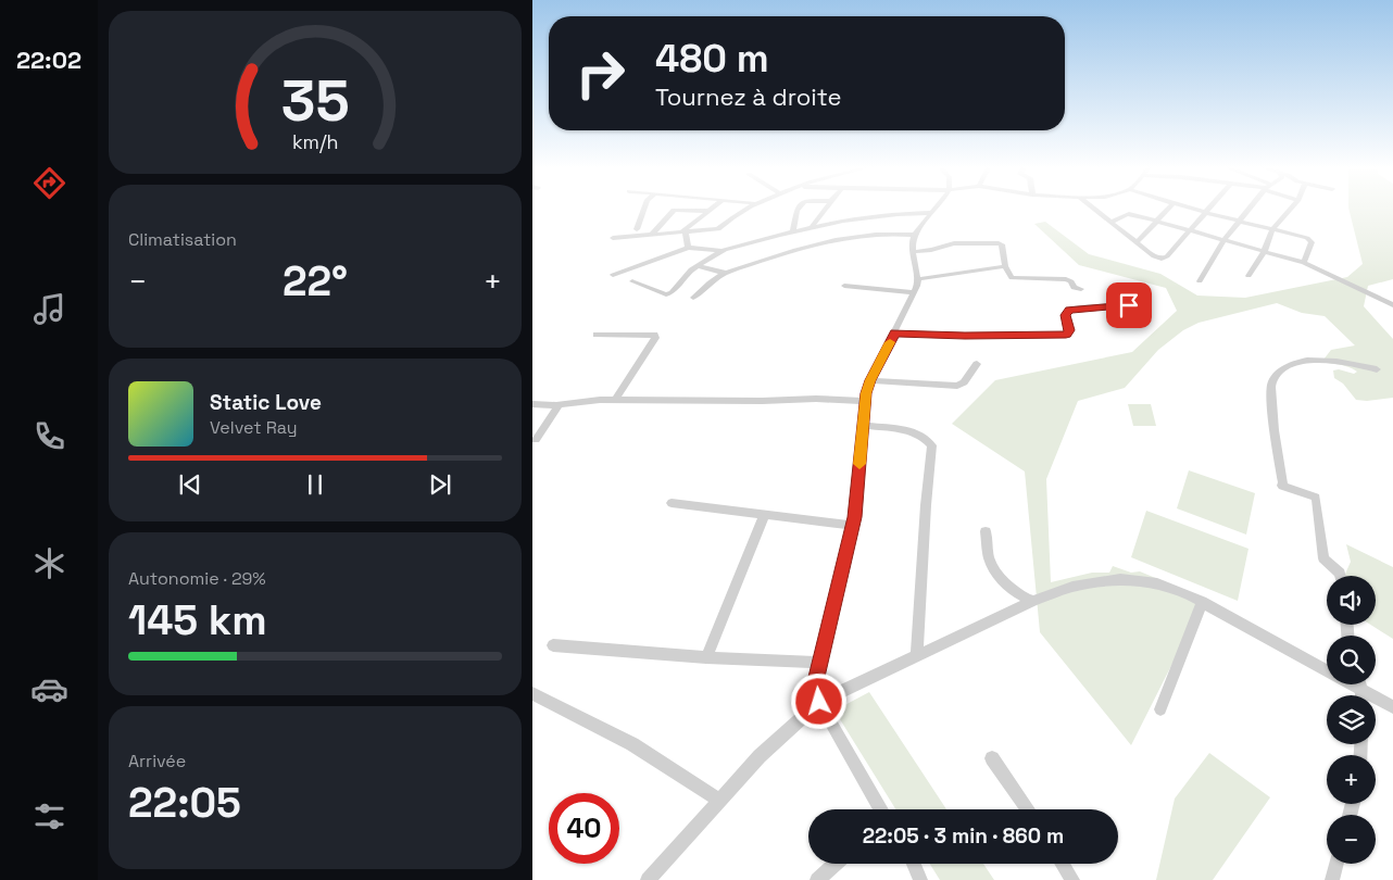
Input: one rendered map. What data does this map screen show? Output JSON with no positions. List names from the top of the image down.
{
  "page": {
    "tabs": "22:02",
    "turn": ["480 m", "Tournez à droite"],
    "tile": [
      "Climatisation",
      ["Autonomie · 29%", "145 km"],
      ["Arrivée", "22:05"]
    ],
    "heat": ["−", "22°", "+"],
    "song": ["Static Love", "Velvet Ray"],
    "map_buttons": ["+", "−"],
    "limit": "40",
    "trip": "22:05 · 3 min · 860 m",
    "gauge": ["35", "km/h"]
  }
}
